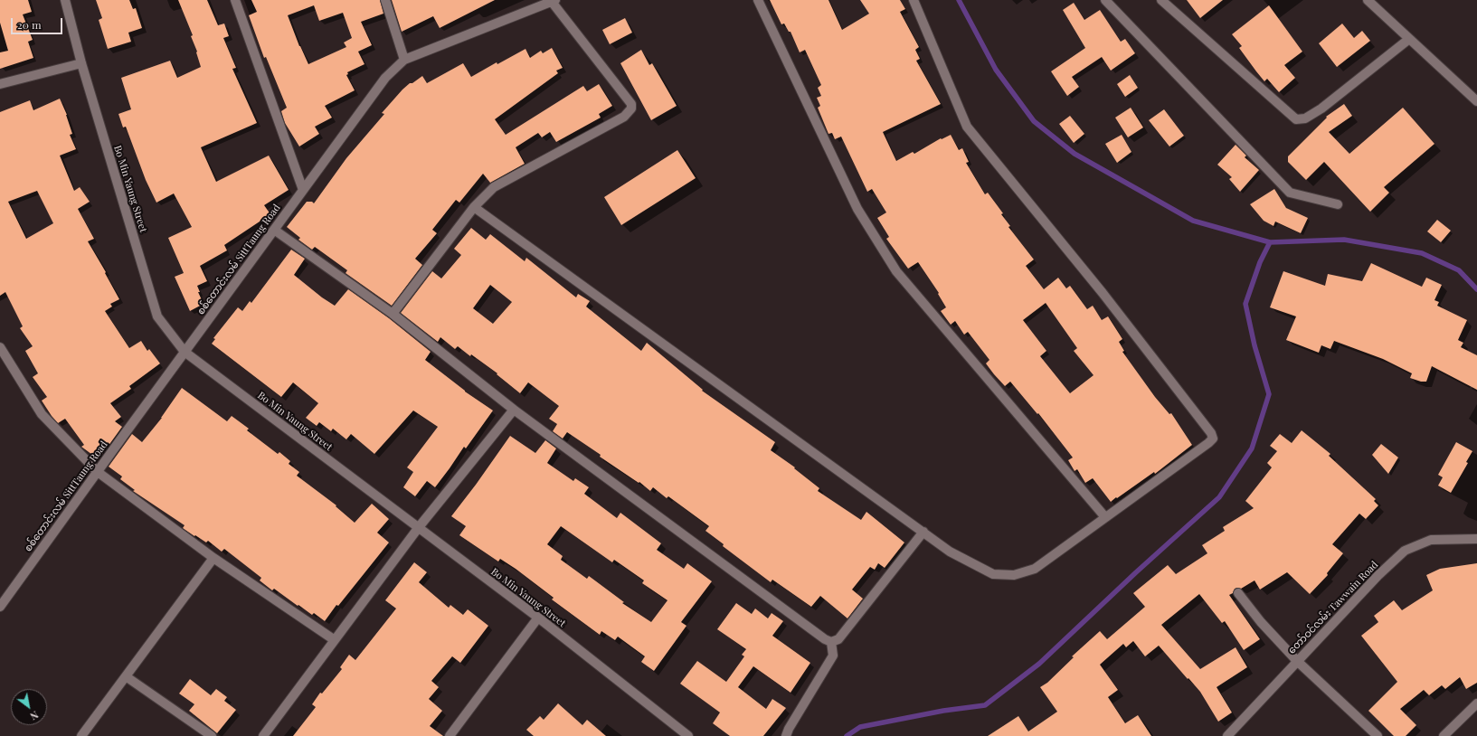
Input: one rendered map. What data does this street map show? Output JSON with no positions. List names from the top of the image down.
{
  "streets": {
    "street": ["Bo Min Yaung Street", "စစ်တောင်းလမ် SittTaung Road", "တော်ဝင်လမ်း Tawwain Road"]
  },
  "crossings": [
    ["Bo Min Yaung Street", "စစ်တောင်းလမ် SittTaung Road"]
  ],
  "scale_bar": "20 m",
  "north": "bottom right"
}
